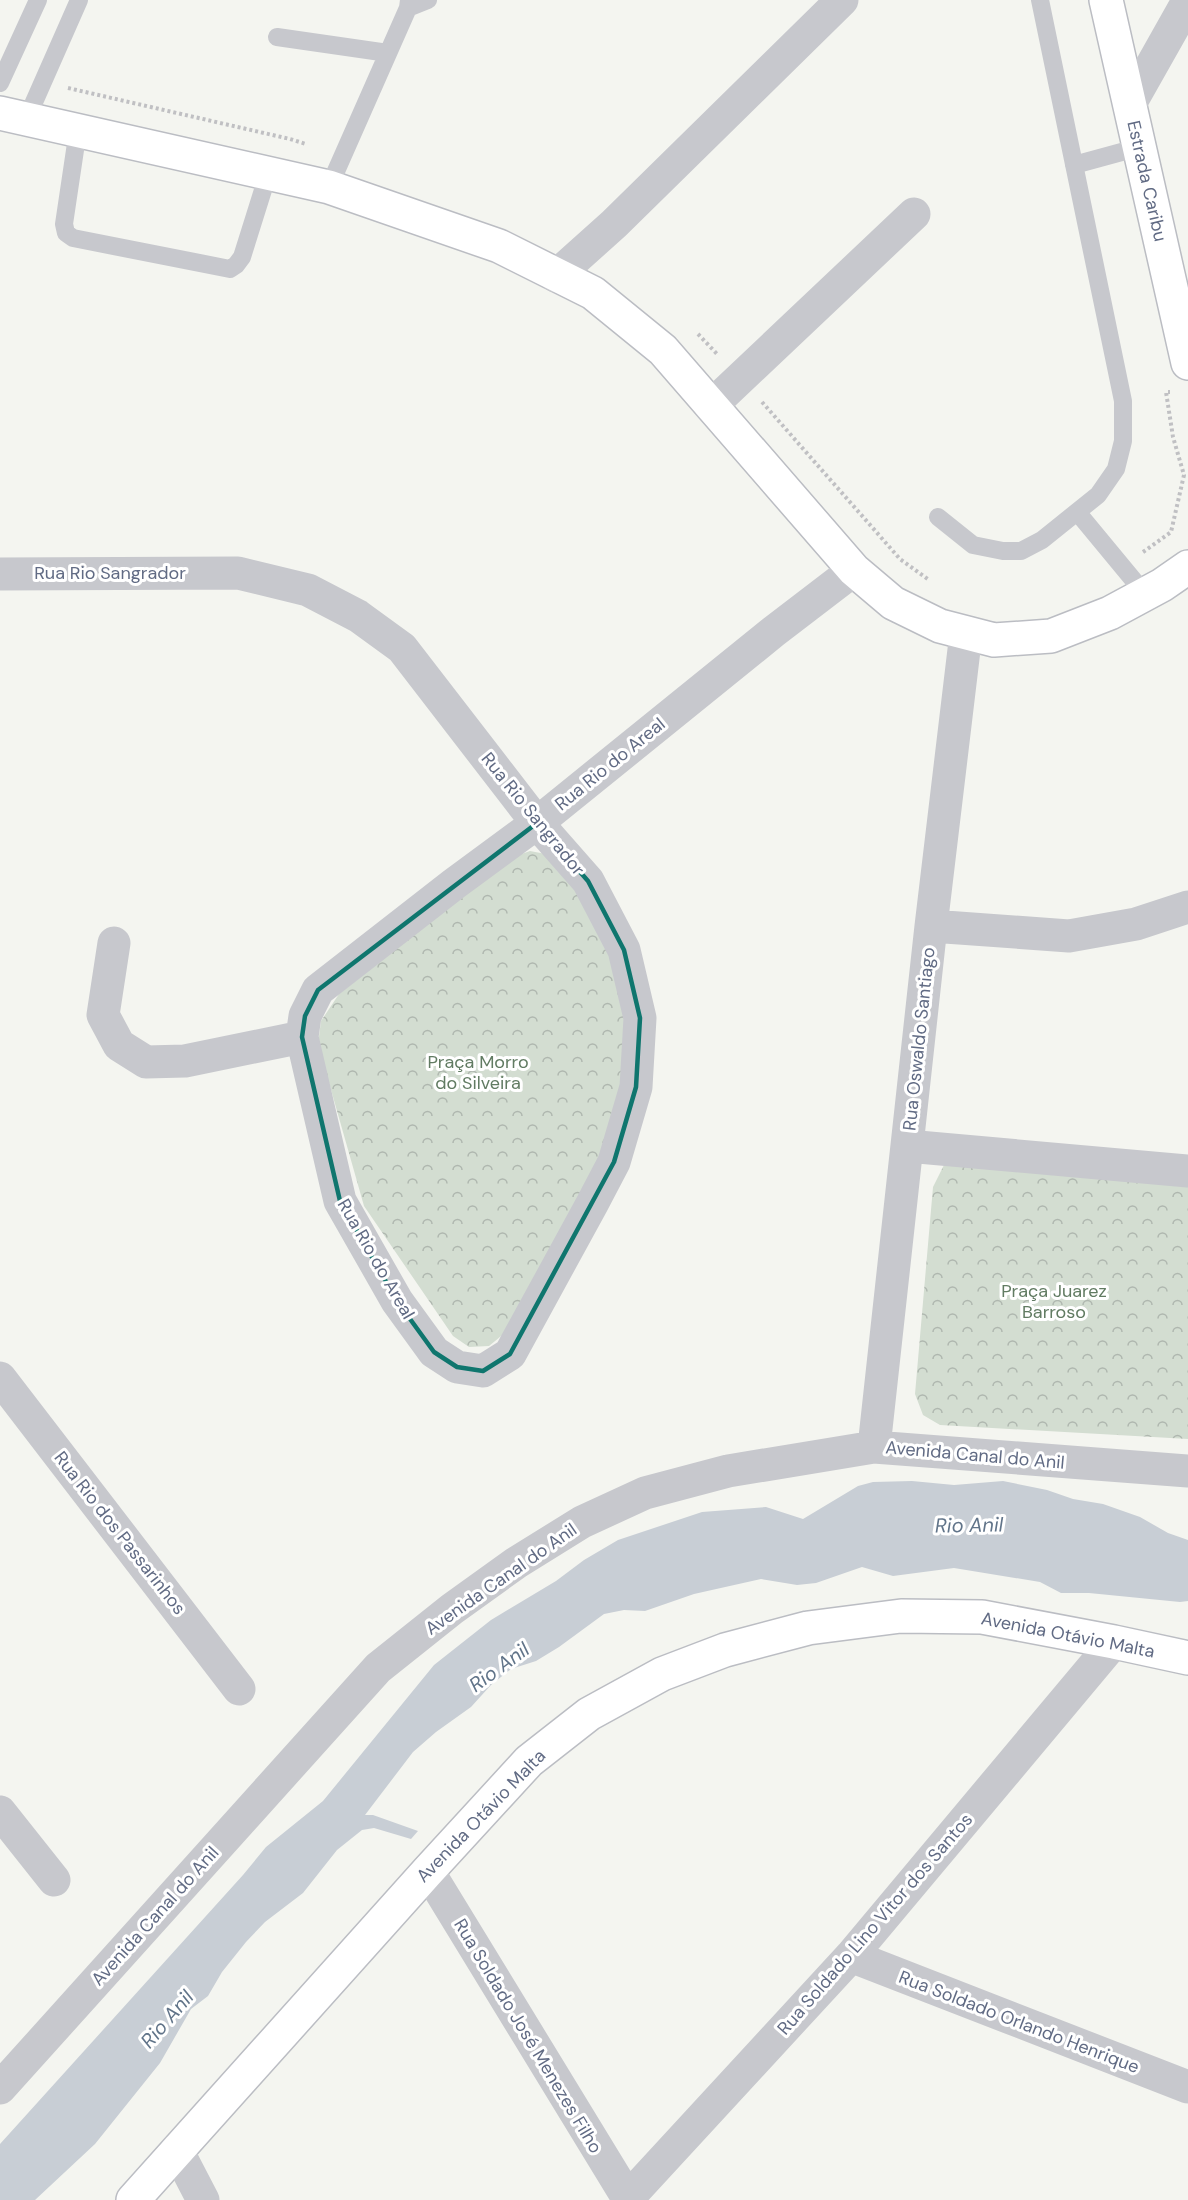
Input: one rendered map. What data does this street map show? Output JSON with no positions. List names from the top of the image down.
{
  "streets": {
    "street": [
      "Estrada Caribu",
      "Rua Rio Sangrador",
      "Rua Rio do Areal",
      "Rua Oswaldo Santiago",
      "Avenida Canal do Anil",
      "Rua Rio dos Passarinhos",
      "Avenida Otávio Malta",
      "Rua Soldado Lino Vitor dos Santos",
      "Rua Soldado Orlando Henrique",
      "Rua Soldado José Menezes Filho"
    ]
  },
  "crossings": [
    ["Rua Rio Sangrador", "Rua Rio do Areal"],
    ["Rua Oswaldo Santiago", "Avenida Canal do Anil"],
    ["Avenida Otávio Malta", "Rua Soldado Lino Vitor dos Santos"],
    ["Avenida Otávio Malta", "Rua Soldado José Menezes Filho"],
    ["Rua Soldado Lino Vitor dos Santos", "Rua Soldado Orlando Henrique"],
    ["Rua Soldado Lino Vitor dos Santos", "Rua Soldado José Menezes Filho"]
  ],
  "water": ["Rio Anil"],
  "parks": ["Praça Morro do Silveira", "Praça Juarez Barroso"]
}
